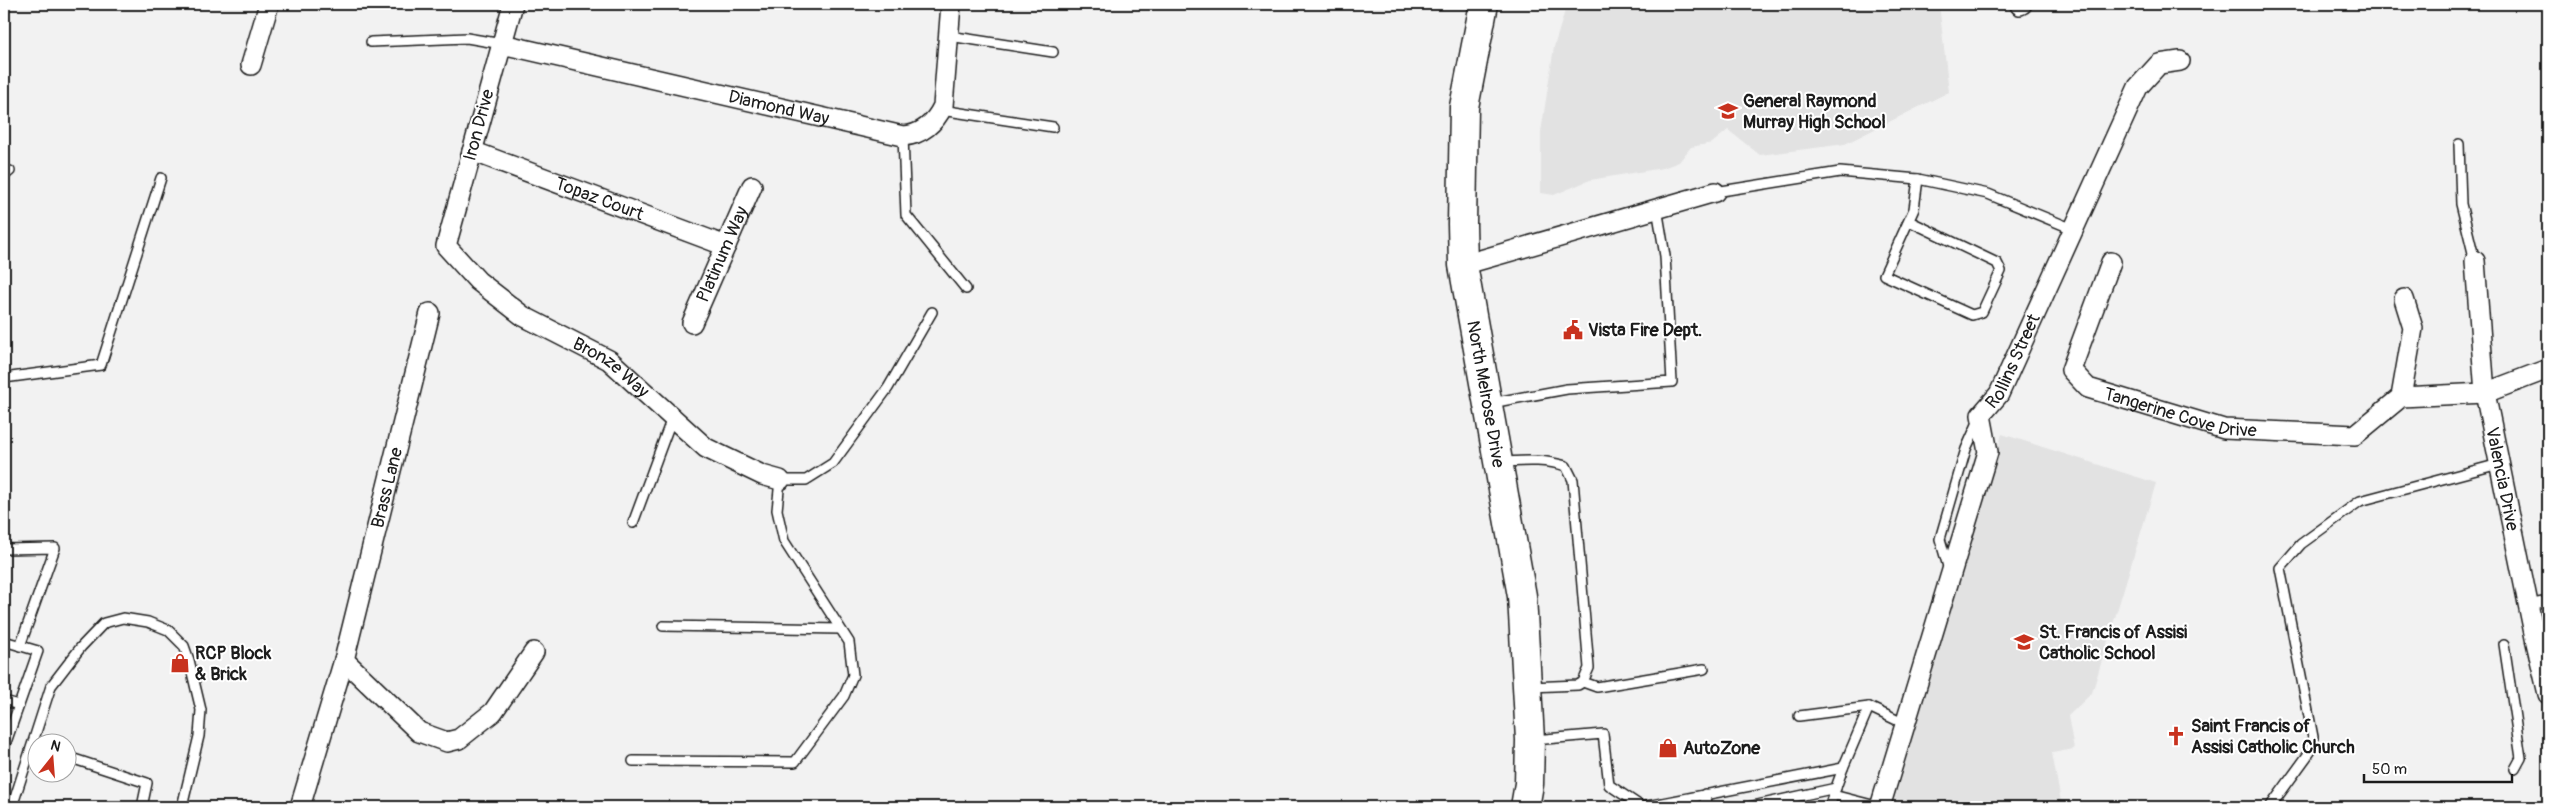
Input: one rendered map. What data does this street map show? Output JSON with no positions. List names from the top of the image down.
{
  "streets": {
    "main road": ["North Melrose Drive"],
    "street": [
      "Diamond Way",
      "Iron Drive",
      "Topaz Court",
      "Platinum Way",
      "Rollins Street",
      "Bronze Way",
      "Tangerine Cove Drive",
      "Valencia Drive",
      "Brass Lane"
    ]
  },
  "crossings": [
    ["Diamond Way", "Iron Drive"],
    ["Iron Drive", "Topaz Court"],
    ["Iron Drive", "Bronze Way"],
    ["Topaz Court", "Platinum Way"]
  ],
  "places": {
    "school or university": ["General Raymond Murray High School", "St. Francis of Assisi Catholic School"],
    "public building": ["Vista Fire Dept."],
    "shop": ["RCP Block & Brick", "AutoZone"],
    "church": ["Saint Francis of Assisi Catholic Church"]
  },
  "scale_bar": "50 m",
  "north": "top"
}
